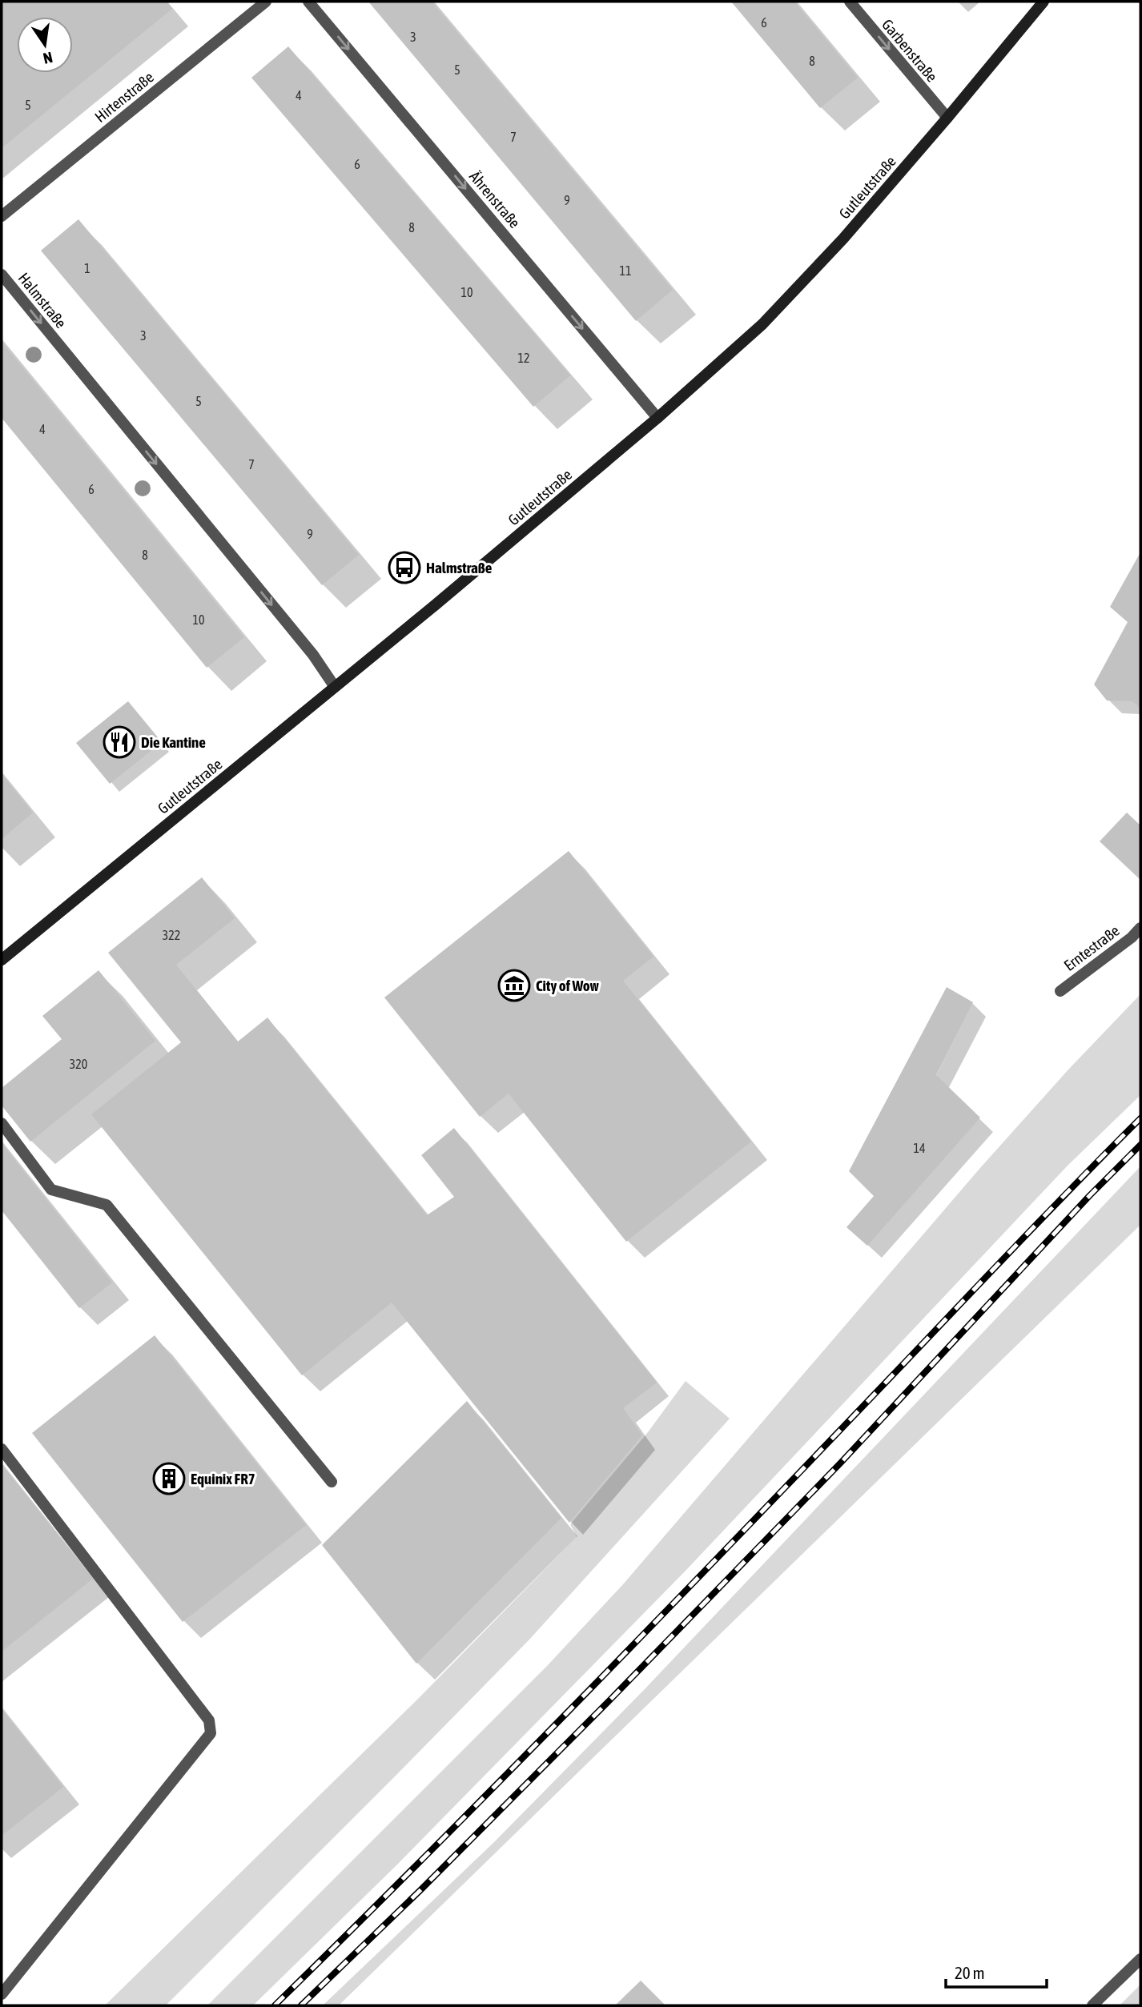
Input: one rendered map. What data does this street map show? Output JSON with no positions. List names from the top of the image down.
{
  "streets": {
    "main road": ["Gutleutstraße"],
    "street": [
      "Garbenstraße",
      "Hirtenstraße",
      "Ährenstraße",
      "Halmstraße",
      "Erntestraße"
    ]
  },
  "crossings": [
    ["Garbenstraße", "Gutleutstraße"],
    ["Gutleutstraße", "Ährenstraße"],
    ["Gutleutstraße", "Halmstraße"]
  ],
  "one_way": ["Garbenstraße", "Ährenstraße", "Halmstraße"],
  "places": {
    "bus stop": ["Halmstraße"],
    "restaurant": ["Die Kantine"],
    "museum": ["City of Wow"],
    "building": ["Equinix FR7"]
  },
  "house_numbers": [
    "6",
    "3",
    "8",
    "5",
    "4",
    "5",
    "7",
    "6",
    "9",
    "8",
    "1",
    "11",
    "10",
    "3",
    "12",
    "5",
    "4",
    "7",
    "6",
    "9",
    "8",
    "10",
    "322",
    "320",
    "14"
  ],
  "scale_bar": "20 m",
  "north": "bottom"
}
